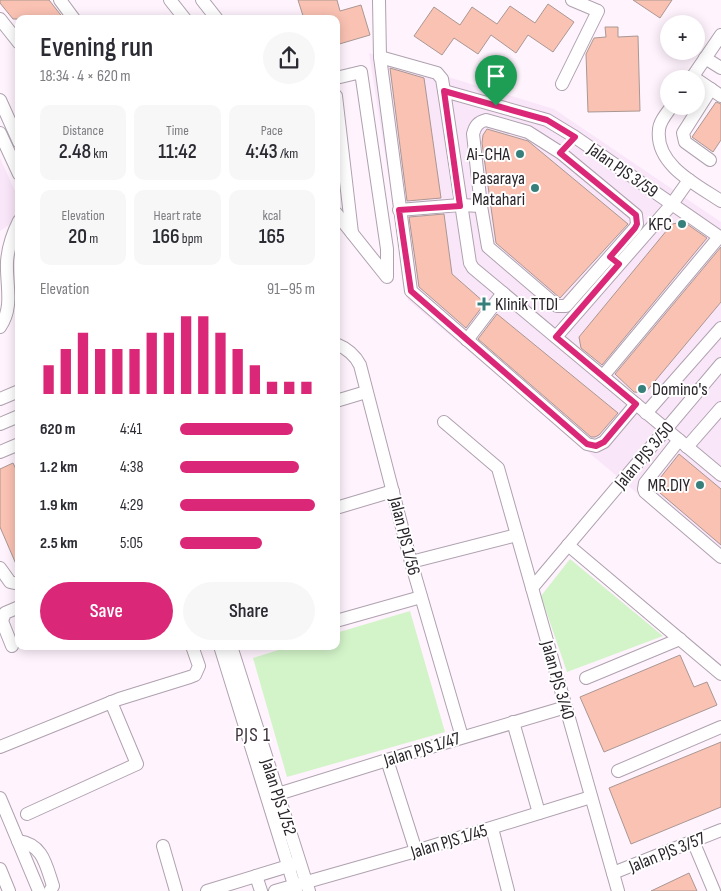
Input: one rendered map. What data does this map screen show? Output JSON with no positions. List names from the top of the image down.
{
  "streets": {
    "street": [
      "Jalan PJS 3/59",
      "Jalan PJS 3/50",
      "Jalan PJS 1/56",
      "Jalan PJS 3/40",
      "Jalan PJS 1/47",
      "Jalan PJS 1/52",
      "Jalan PJS 1/45",
      "Jalan PJS 3/57"
    ]
  },
  "crossings": [
    ["Jalan PJS 3/50", "Jalan PJS 3/40"],
    ["Jalan PJS 1/56", "Jalan PJS 1/47"],
    ["Jalan PJS 3/40", "Jalan PJS 1/47"],
    ["Jalan PJS 3/40", "Jalan PJS 1/45"],
    ["Jalan PJS 3/40", "Jalan PJS 3/57"],
    ["Jalan PJS 1/47", "Jalan PJS 1/52"],
    ["Jalan PJS 1/52", "Jalan PJS 1/45"]
  ],
  "districts": ["PJS 1"],
  "places": {
    "other": [
      "Ai-CHA",
      "Pasaraya Matahari",
      "KFC",
      "Domino's",
      "MR.DIY"
    ],
    "health": ["Klinik TTDI"]
  },
  "page": {
    "map_buttons": ["+", "−"],
    "heading": ["Evening run", "18:34 · 4 × 620 m"],
    "stats": [
      ["Distance", "2.48 km"],
      ["Time", "11:42"],
      ["Pace", "4:43 /km"],
      ["Elevation", "20 m"],
      ["Heart rate", "166 bpm"],
      ["kcal", "165"]
    ],
    "chart": ["Elevation", "91–95 m"],
    "list": [
      {
        "name": "620 m",
        "note": "4:41"
      },
      {
        "name": "1.2 km",
        "note": "4:38"
      },
      {
        "name": "1.9 km",
        "note": "4:29"
      },
      {
        "name": "2.5 km",
        "note": "5:05"
      }
    ],
    "buttons": ["Save", "Share"]
  }
}
